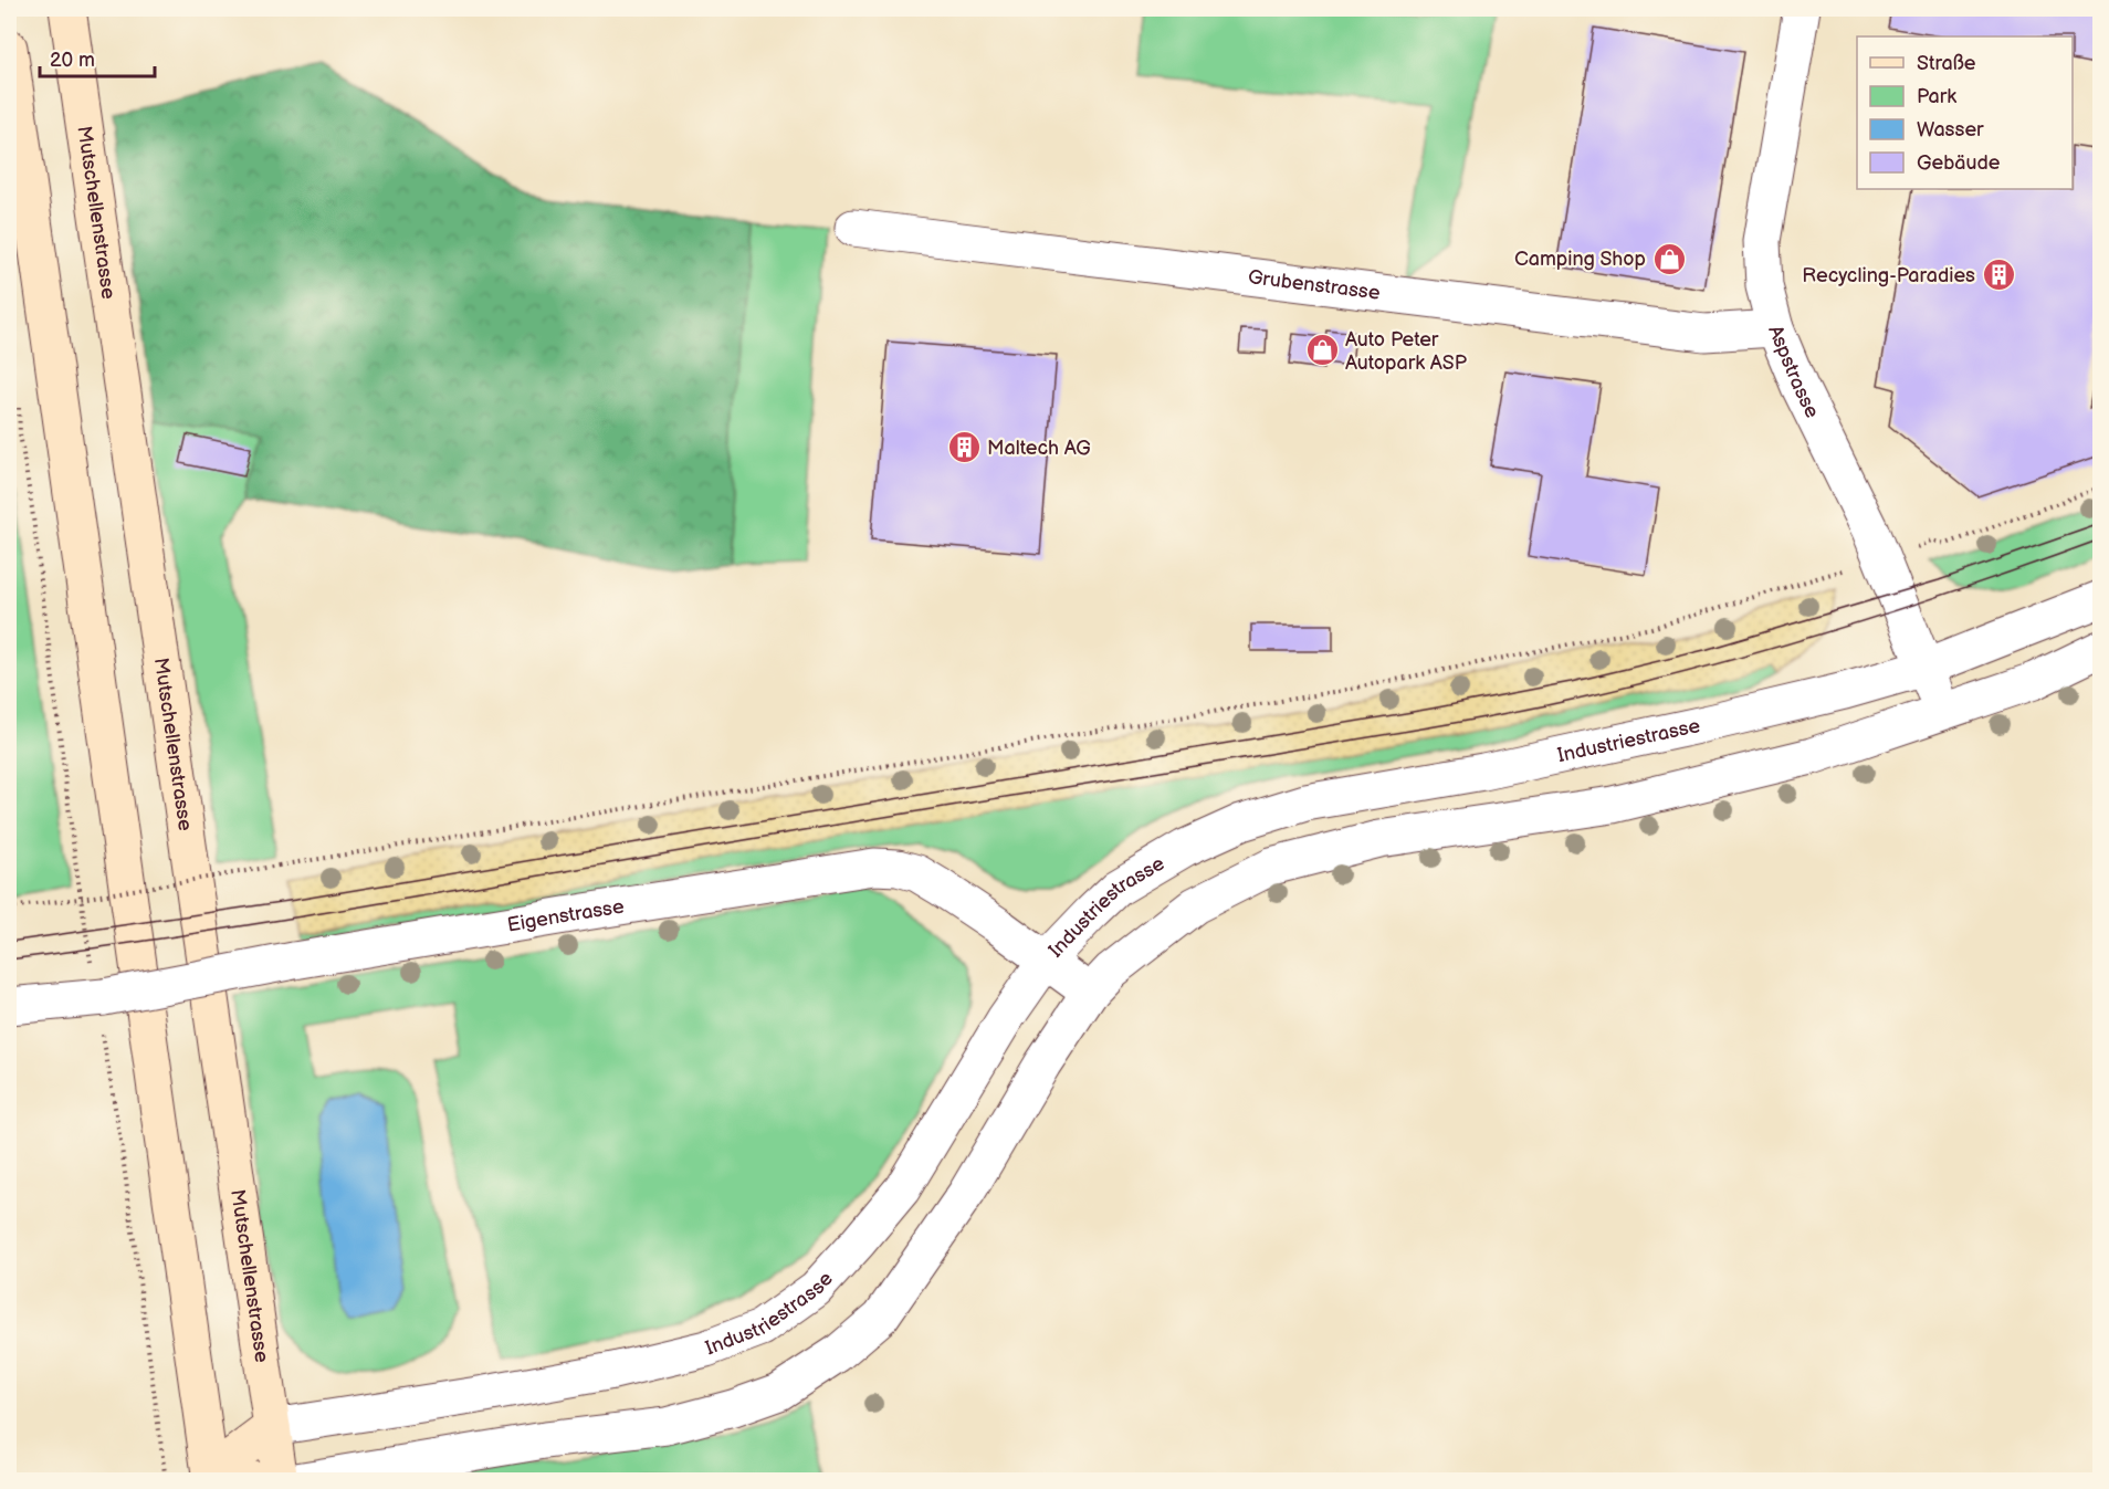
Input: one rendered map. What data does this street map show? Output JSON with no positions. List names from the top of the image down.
{
  "streets": {
    "main road": ["Mutschellenstrasse"],
    "street": [
      "Grubenstrasse",
      "Aspstrasse",
      "Industriestrasse",
      "Eigenstrasse"
    ]
  },
  "crossings": [
    ["Mutschellenstrasse", "Industriestrasse"],
    ["Grubenstrasse", "Aspstrasse"],
    ["Aspstrasse", "Industriestrasse"],
    ["Industriestrasse", "Eigenstrasse"]
  ],
  "places": {
    "shop": ["Camping Shop", "Auto Peter Autopark ASP"],
    "building": ["Recycling-Paradies", "Maltech AG"]
  },
  "legend": [
    "Straße",
    "Park",
    "Wasser",
    "Gebäude"
  ],
  "scale_bar": "20 m"
}
